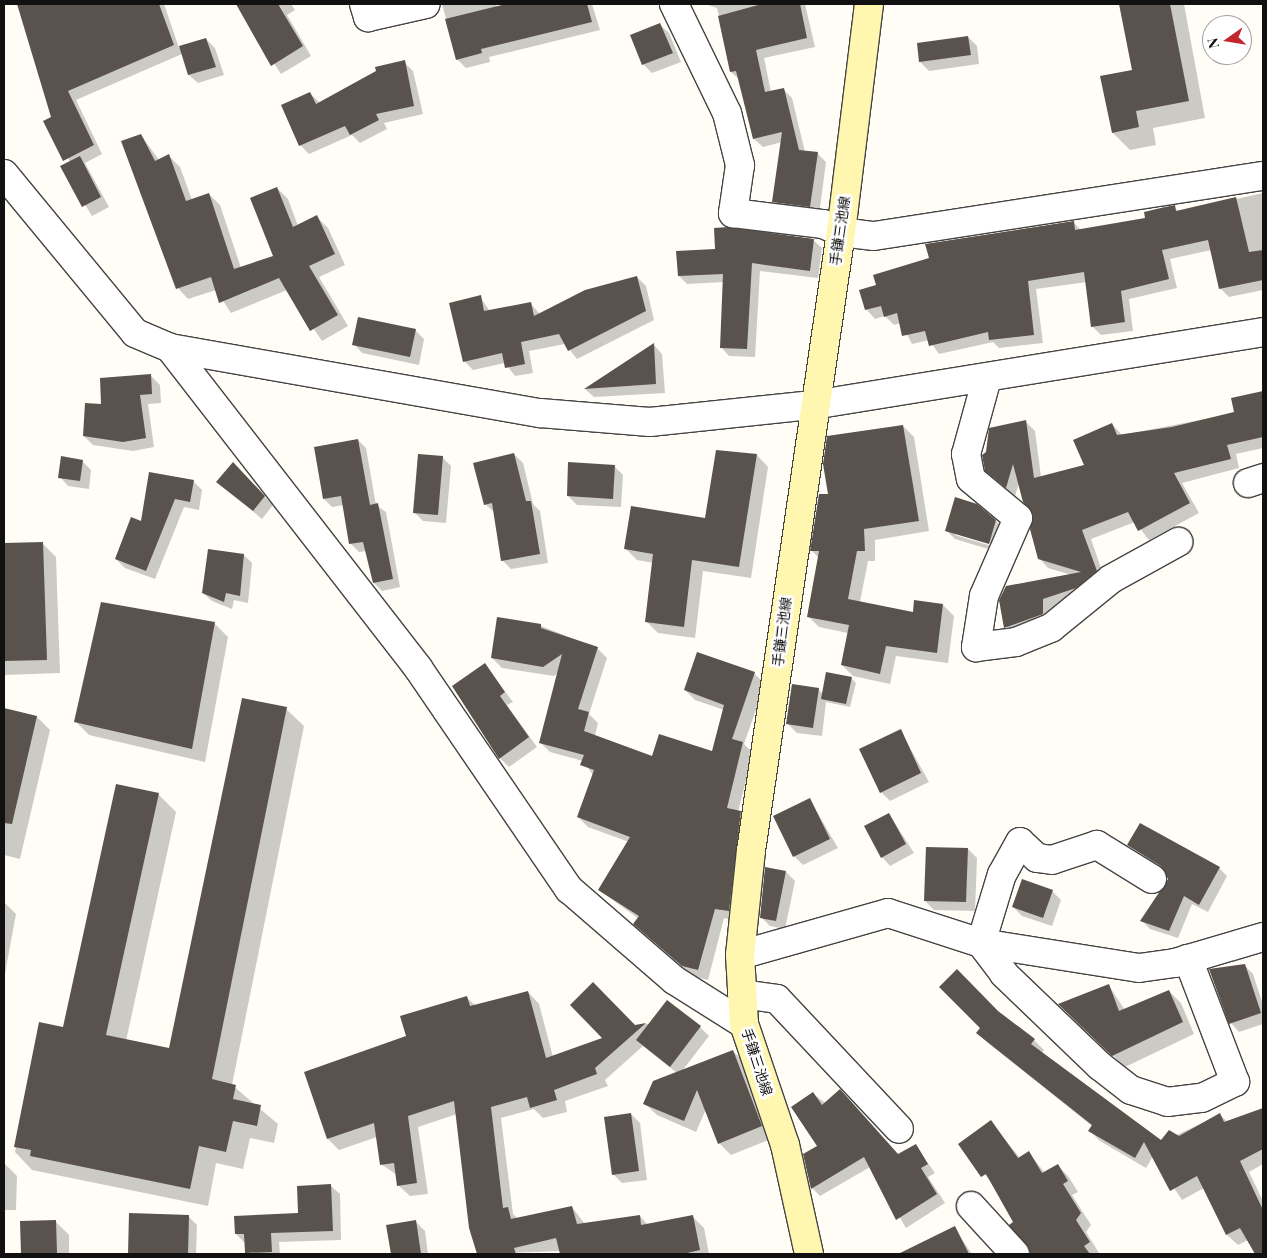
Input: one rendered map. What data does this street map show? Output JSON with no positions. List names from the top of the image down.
{
  "streets": {
    "main road": ["手鎌三池線"]
  },
  "north": "left"
}
